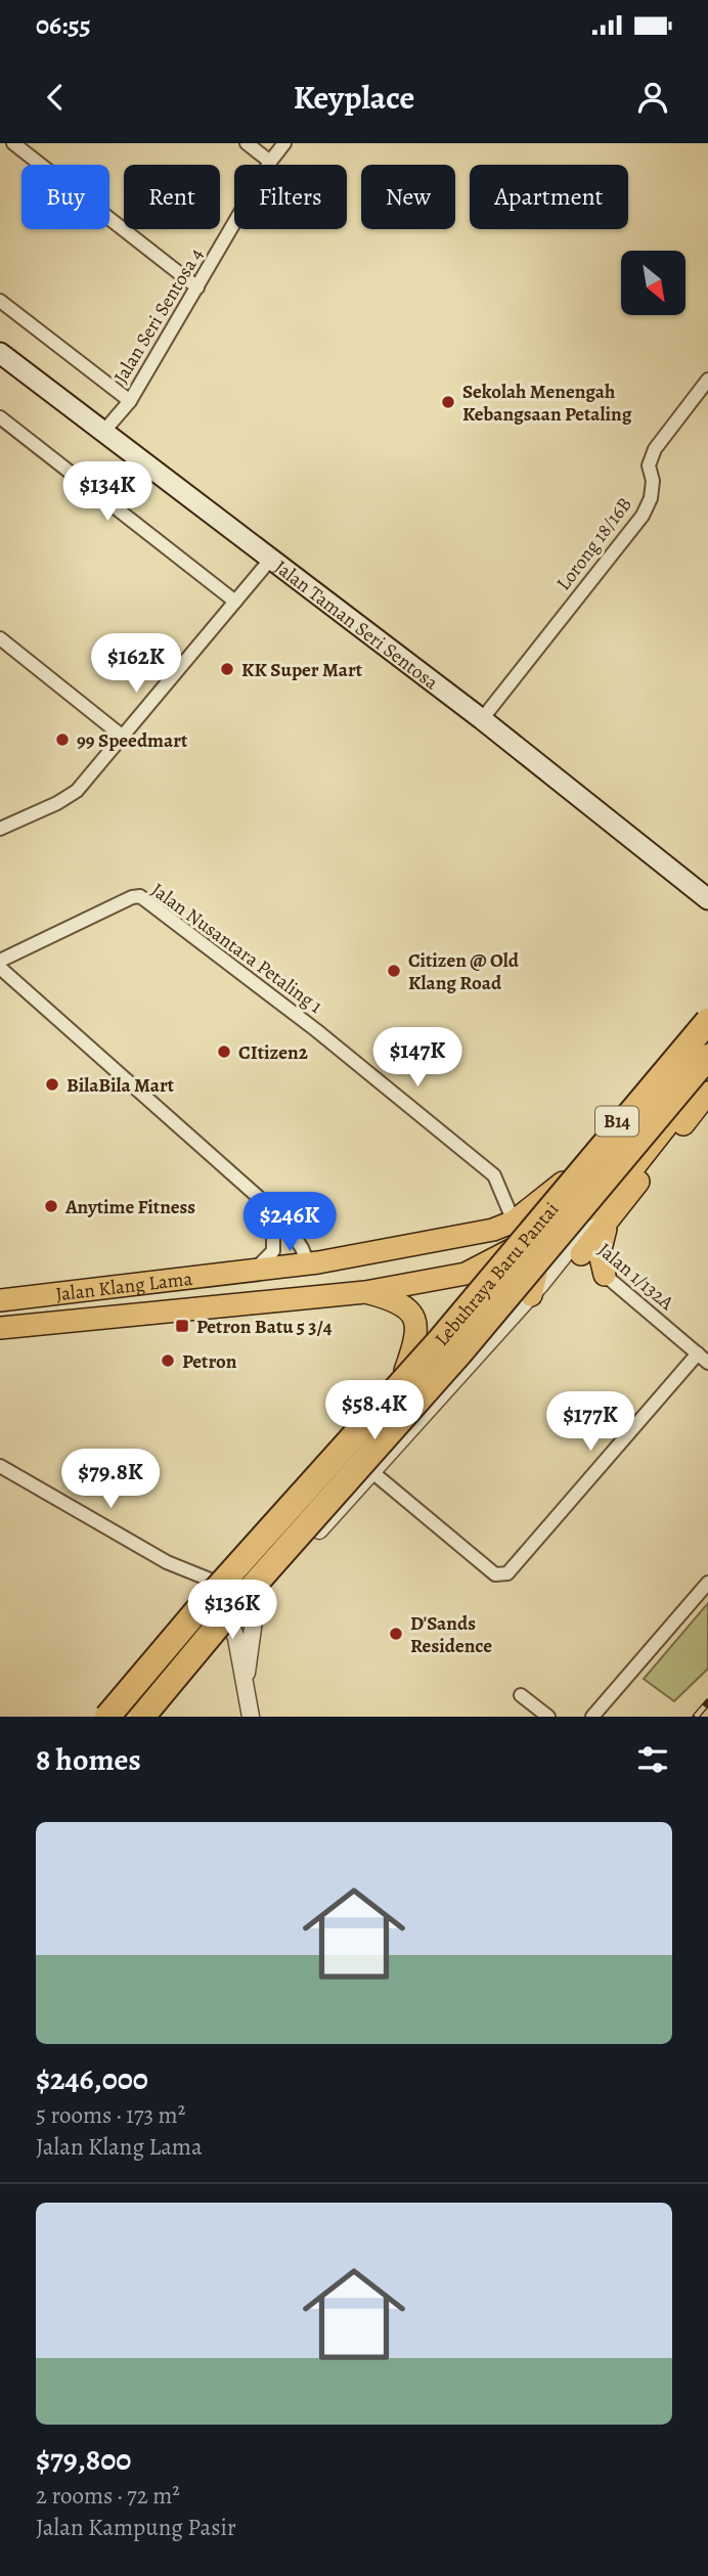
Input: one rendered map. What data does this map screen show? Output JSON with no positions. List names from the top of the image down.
{
  "streets": {
    "highway": ["Lebuhraya Baru Pantai"],
    "main road": ["Jalan Taman Seri Sentosa", "B14", "Jalan Klang Lama"],
    "street": [
      "Jalan Seri Sentosa 4",
      "Lorong 18/16B",
      "Jalan Nusantara Petaling 1",
      "Jalan 1/132A"
    ]
  },
  "crossings": [
    ["Jalan Seri Sentosa 4", "Jalan Taman Seri Sentosa"],
    ["Lorong 18/16B", "Jalan Taman Seri Sentosa"],
    ["Jalan Nusantara Petaling 1", "Jalan Klang Lama"]
  ],
  "places": {
    "other": [
      "Sekolah Menengah Kebangsaan Petaling",
      "KK Super Mart",
      "99 Speedmart",
      "Citizen @ Old Klang Road",
      "CItizen2",
      "BilaBila Mart",
      "Anytime Fitness",
      "Petron",
      "D'Sands Residence"
    ],
    "transit": ["Petron Batu 5 3/4"]
  },
  "north": "bottom right",
  "page": {
    "status": "06:55",
    "header": "Keyplace",
    "chip": [
      "Buy",
      "Rent",
      "Filters",
      "New",
      "Apartment"
    ],
    "price": [
      "$134K",
      "$162K",
      "$147K",
      "$246K",
      "$58.4K",
      "$177K",
      "$79.8K",
      "$136K"
    ],
    "heading": "8 homes",
    "list": [
      {
        "name": "$246,000",
        "note": "5 rooms · 173 m² · Jalan Klang Lama"
      },
      {
        "name": "$79,800",
        "note": "2 rooms · 72 m² · Jalan Kampung Pasir"
      }
    ]
  }
}
